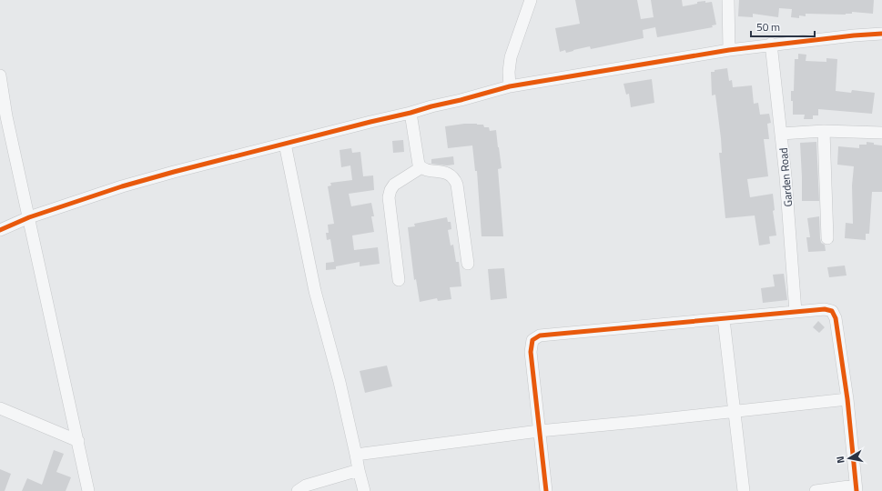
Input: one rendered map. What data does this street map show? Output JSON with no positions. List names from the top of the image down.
{
  "streets": {
    "street": ["Garden Road"]
  },
  "scale_bar": "50 m",
  "north": "left"
}
